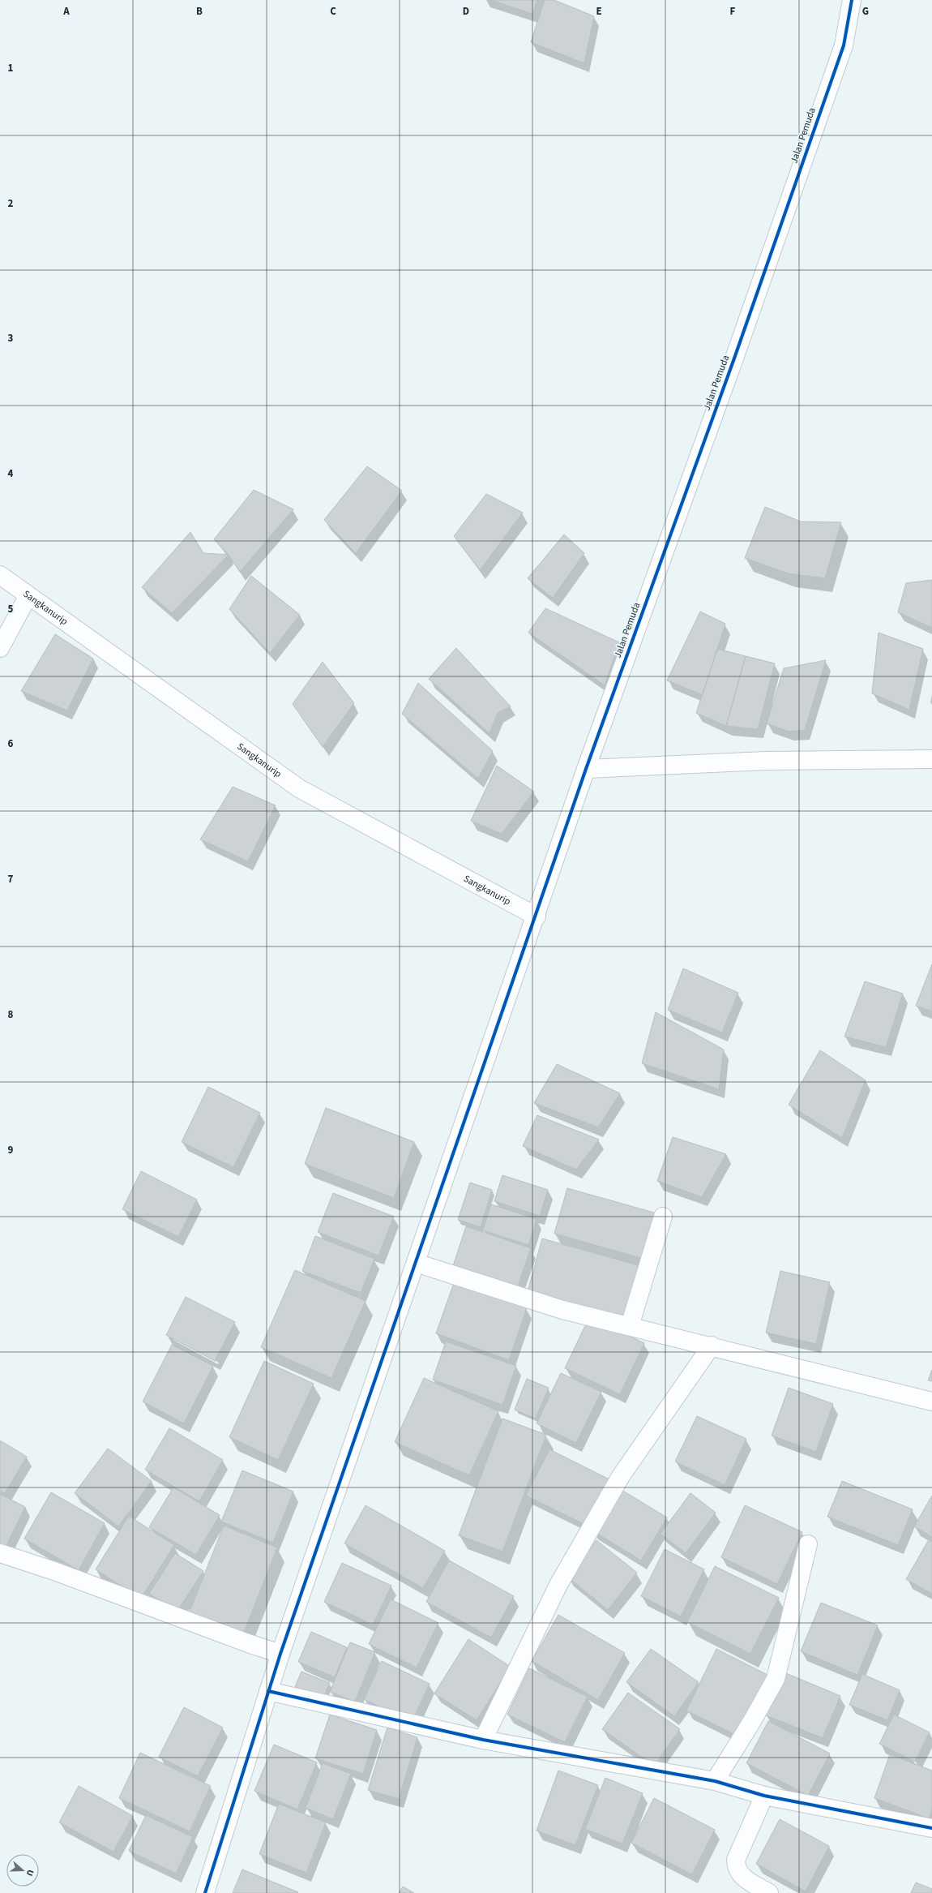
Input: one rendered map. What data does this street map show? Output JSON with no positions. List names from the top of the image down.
{
  "streets": {
    "street": ["Jalan Pemuda", "Sangkanurip"]
  },
  "crossings": [
    ["Jalan Pemuda", "Sangkanurip"]
  ],
  "north": "right",
  "grid": {
    "columns": [
      "A",
      "B",
      "C",
      "D",
      "E",
      "F",
      "G"
    ],
    "rows": [
      "1",
      "2",
      "3",
      "4",
      "5",
      "6",
      "7",
      "8",
      "9"
    ]
  }
}
